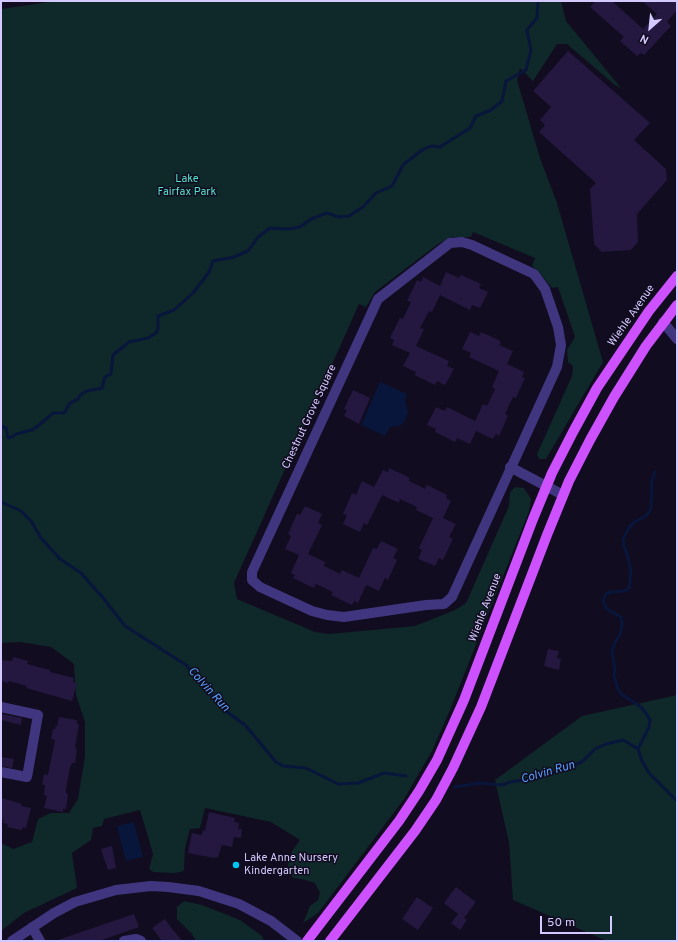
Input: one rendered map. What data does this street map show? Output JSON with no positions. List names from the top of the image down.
{
  "streets": {
    "main road": ["Wiehle Avenue"],
    "street": ["Chestnut Grove Square"]
  },
  "water": ["Colvin Run"],
  "parks": ["Lake Fairfax Park"],
  "places": ["Lake Anne Nursery Kindergarten"],
  "scale_bar": "50 m",
  "north": "bottom left"
}
